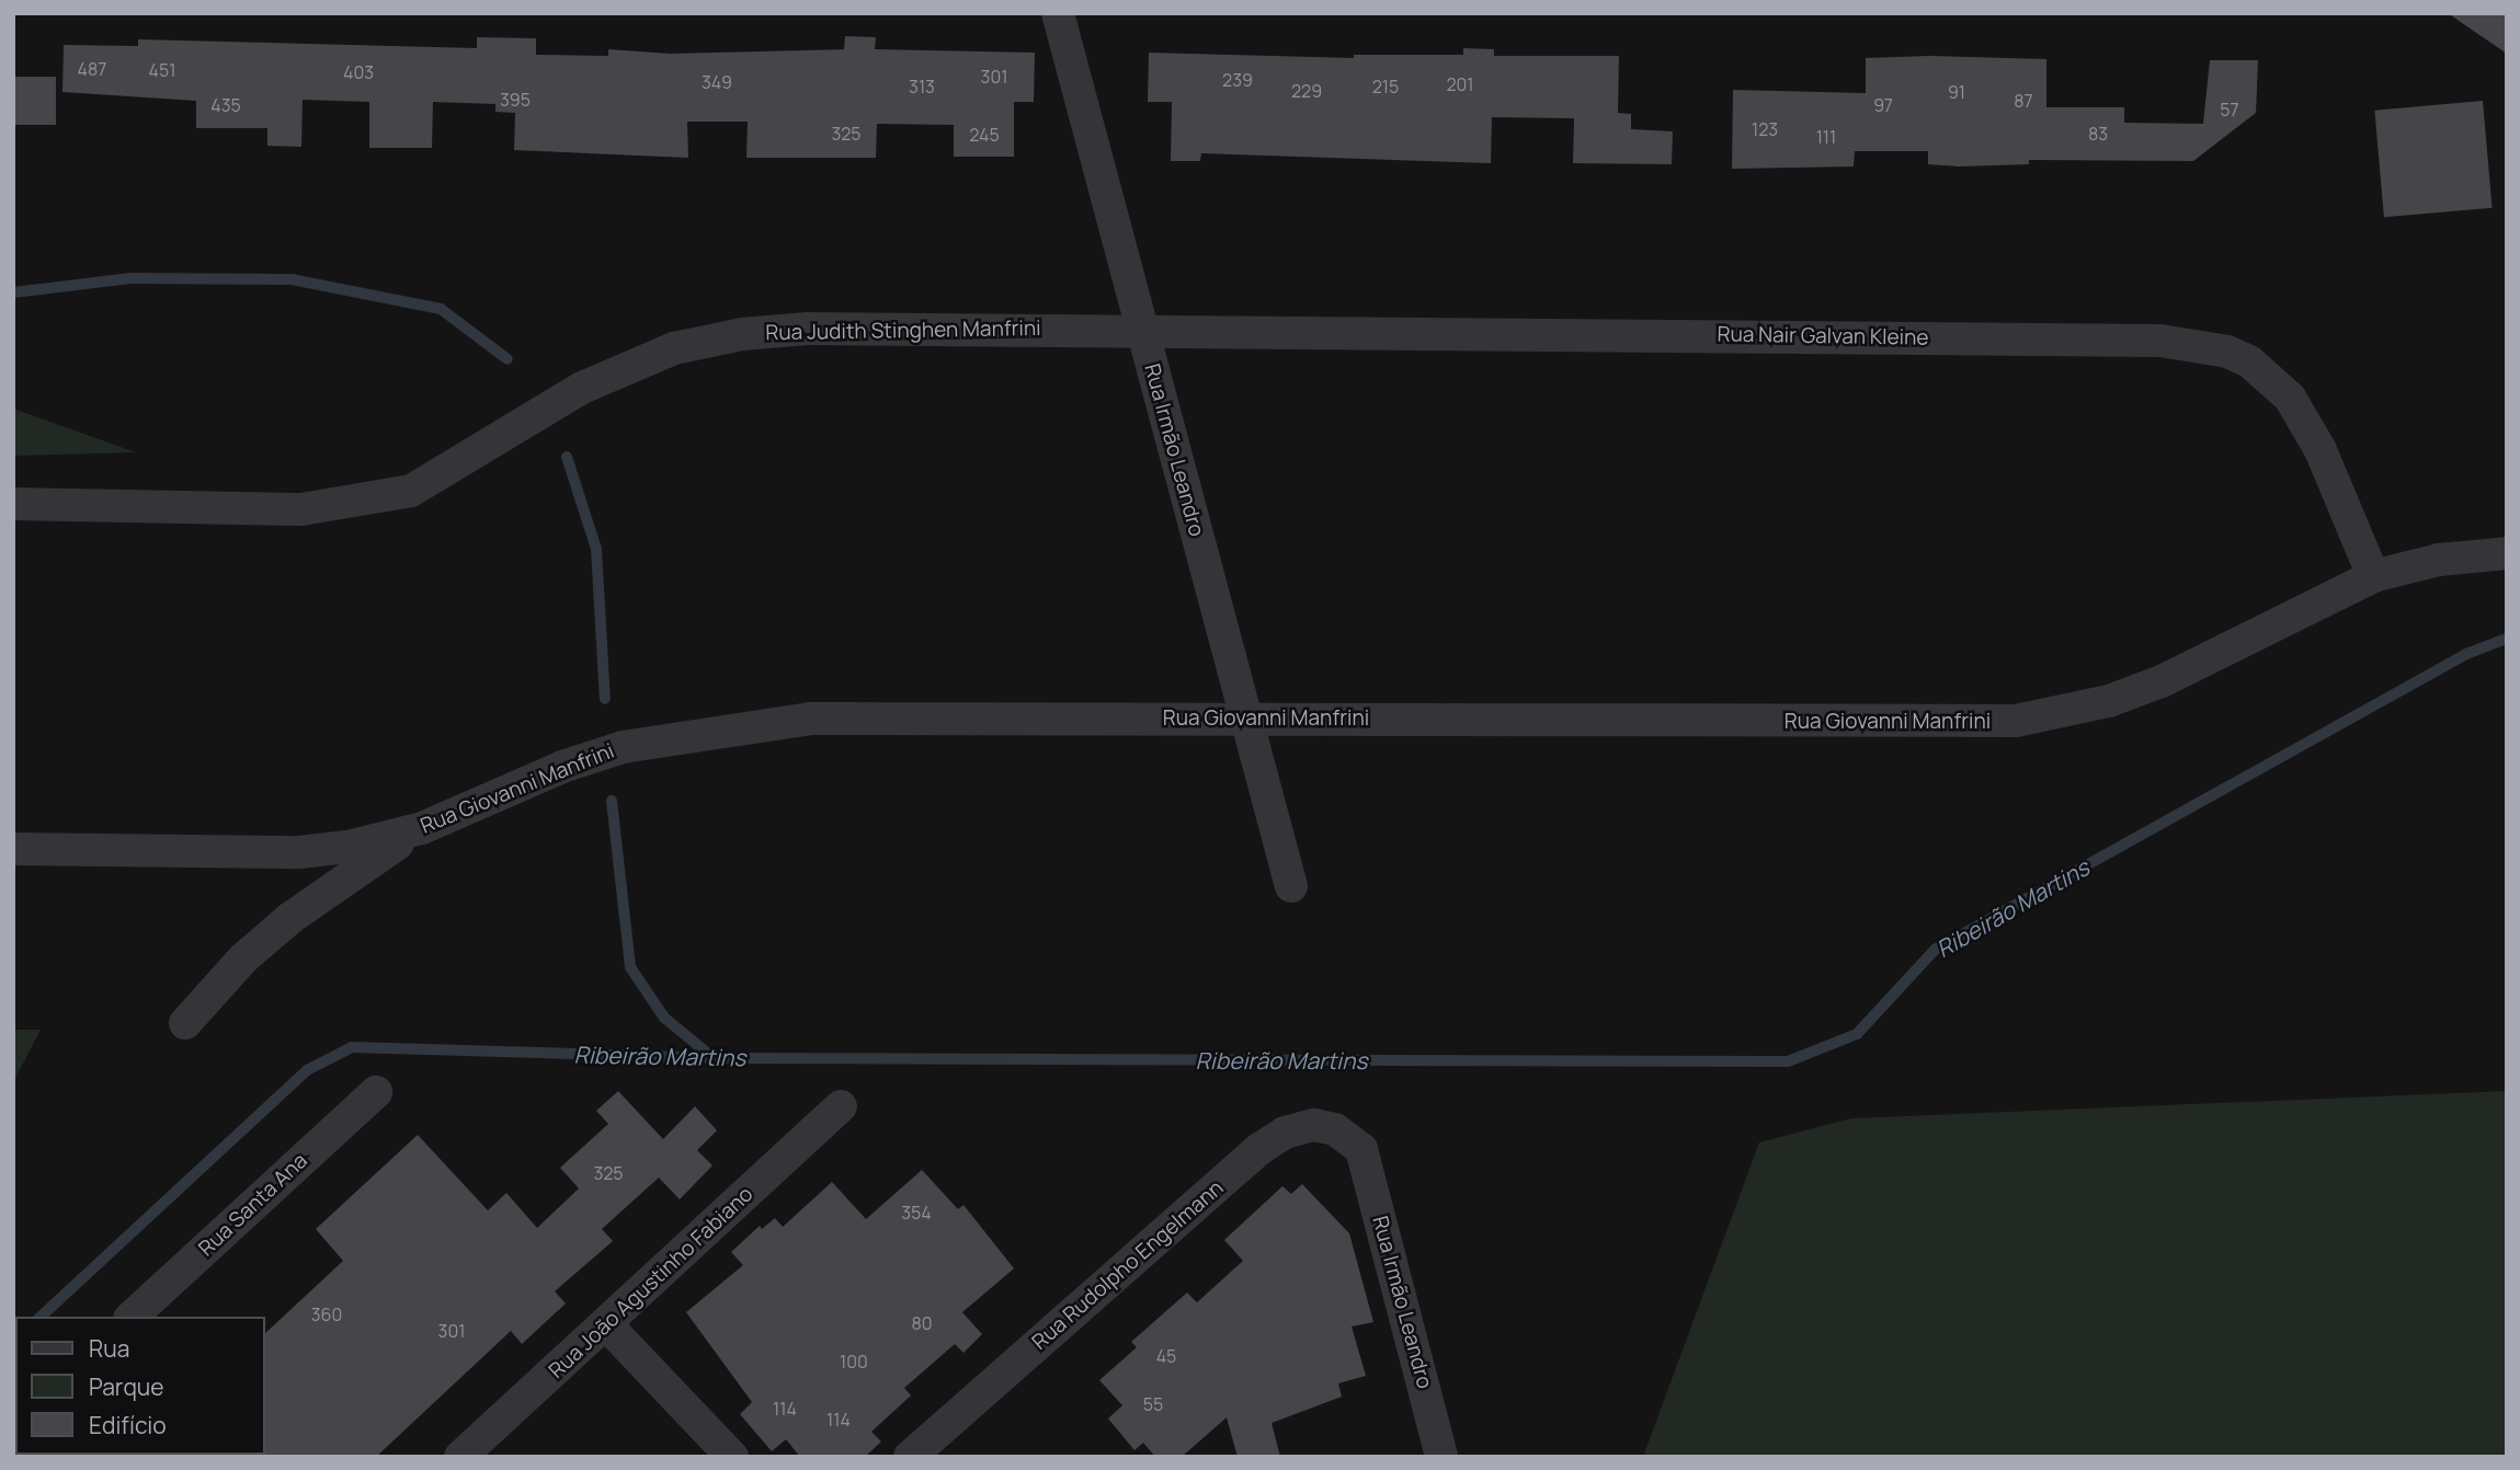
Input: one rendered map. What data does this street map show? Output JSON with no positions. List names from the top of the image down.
{
  "streets": {
    "street": [
      "Rua Judith Stinghen Manfrini",
      "Rua Nair Galvan Kleine",
      "Rua Irmão Leandro",
      "Rua Giovanni Manfrini",
      "Rua Santa Ana",
      "Rua Rudolpho Engelmann",
      "Rua João Agustinho Fabiano"
    ]
  },
  "crossings": [
    ["Rua Judith Stinghen Manfrini", "Rua Nair Galvan Kleine"],
    ["Rua Judith Stinghen Manfrini", "Rua Irmão Leandro"],
    ["Rua Nair Galvan Kleine", "Rua Irmão Leandro"],
    ["Rua Nair Galvan Kleine", "Rua Giovanni Manfrini"],
    ["Rua Irmão Leandro", "Rua Giovanni Manfrini"],
    ["Rua Irmão Leandro", "Rua Rudolpho Engelmann"]
  ],
  "water": ["Ribeirão Martins"],
  "house_numbers": [
    "487",
    "451",
    "403",
    "301",
    "239",
    "349",
    "201",
    "313",
    "215",
    "229",
    "91",
    "395",
    "87",
    "435",
    "97",
    "57",
    "123",
    "325",
    "83",
    "245",
    "111",
    "325",
    "354",
    "360",
    "80",
    "301",
    "45",
    "100",
    "55",
    "114",
    "114"
  ],
  "legend": ["Rua", "Parque", "Edifício"]
}
